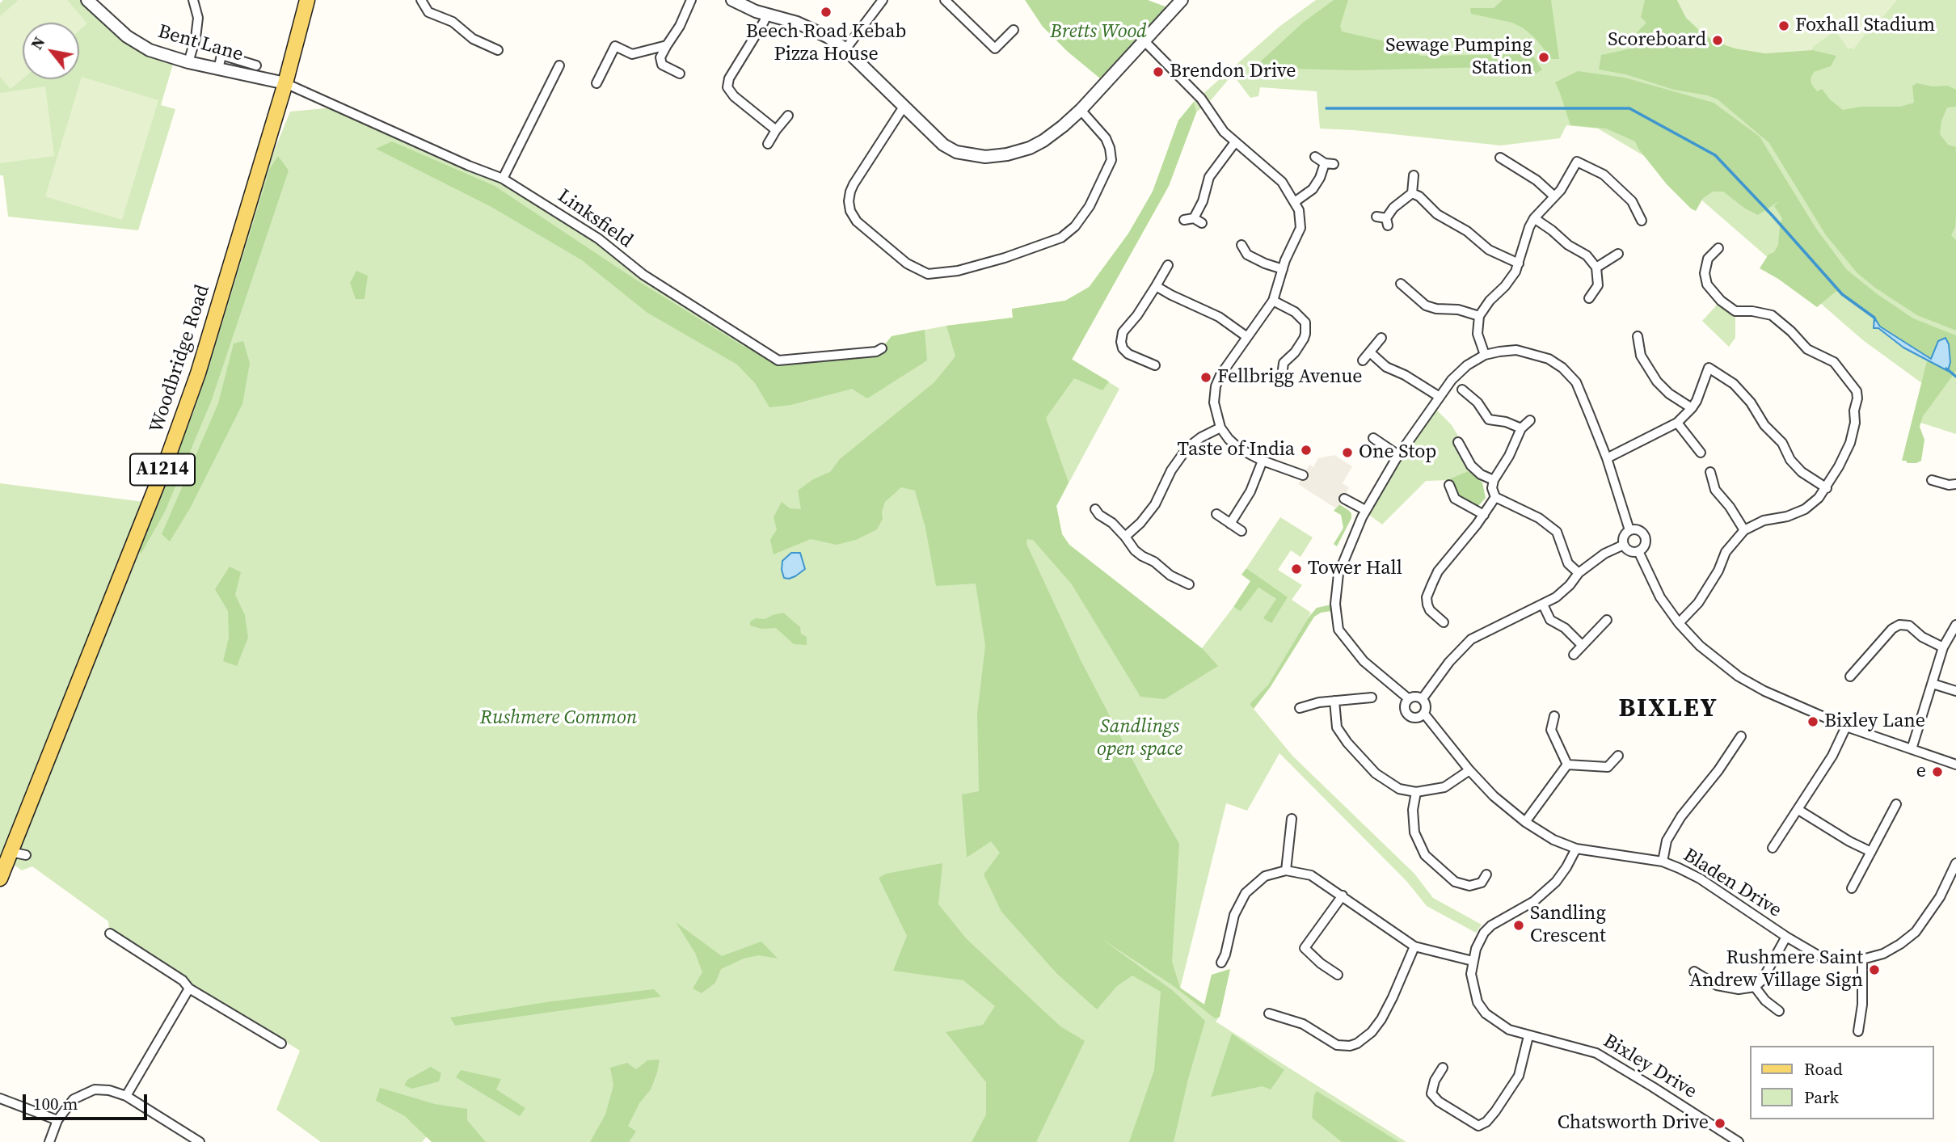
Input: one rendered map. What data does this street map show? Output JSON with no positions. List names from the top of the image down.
{
  "streets": {
    "main road": ["Woodbridge Road", "A1214"],
    "street": [
      "Bent Lane",
      "Linksfield",
      "Bladen Drive",
      "Bixley Drive"
    ]
  },
  "crossings": [
    ["Bent Lane", "Linksfield"],
    ["Bent Lane", "Woodbridge Road"],
    ["Linksfield", "Woodbridge Road"],
    ["Woodbridge Road", "A1214"],
    ["Bladen Drive", "Bixley Drive"]
  ],
  "districts": ["BIXLEY"],
  "parks": ["Bretts Wood", "Rushmere Common", "Sandlings open space"],
  "places": [
    "Beech Road Kebab Pizza House",
    "Foxhall Stadium",
    "Scoreboard",
    "Sewage Pumping Station",
    "Brendon Drive",
    "Fellbrigg Avenue",
    "Taste of India",
    "One Stop",
    "Tower Hall",
    "Bixley Lane",
    "e",
    "Sandling Crescent",
    "Rushmere Saint Andrew Village Sign",
    "Chatsworth Drive"
  ],
  "legend": ["Road", "Park"],
  "scale_bar": "100 m",
  "north": "top left"
}
